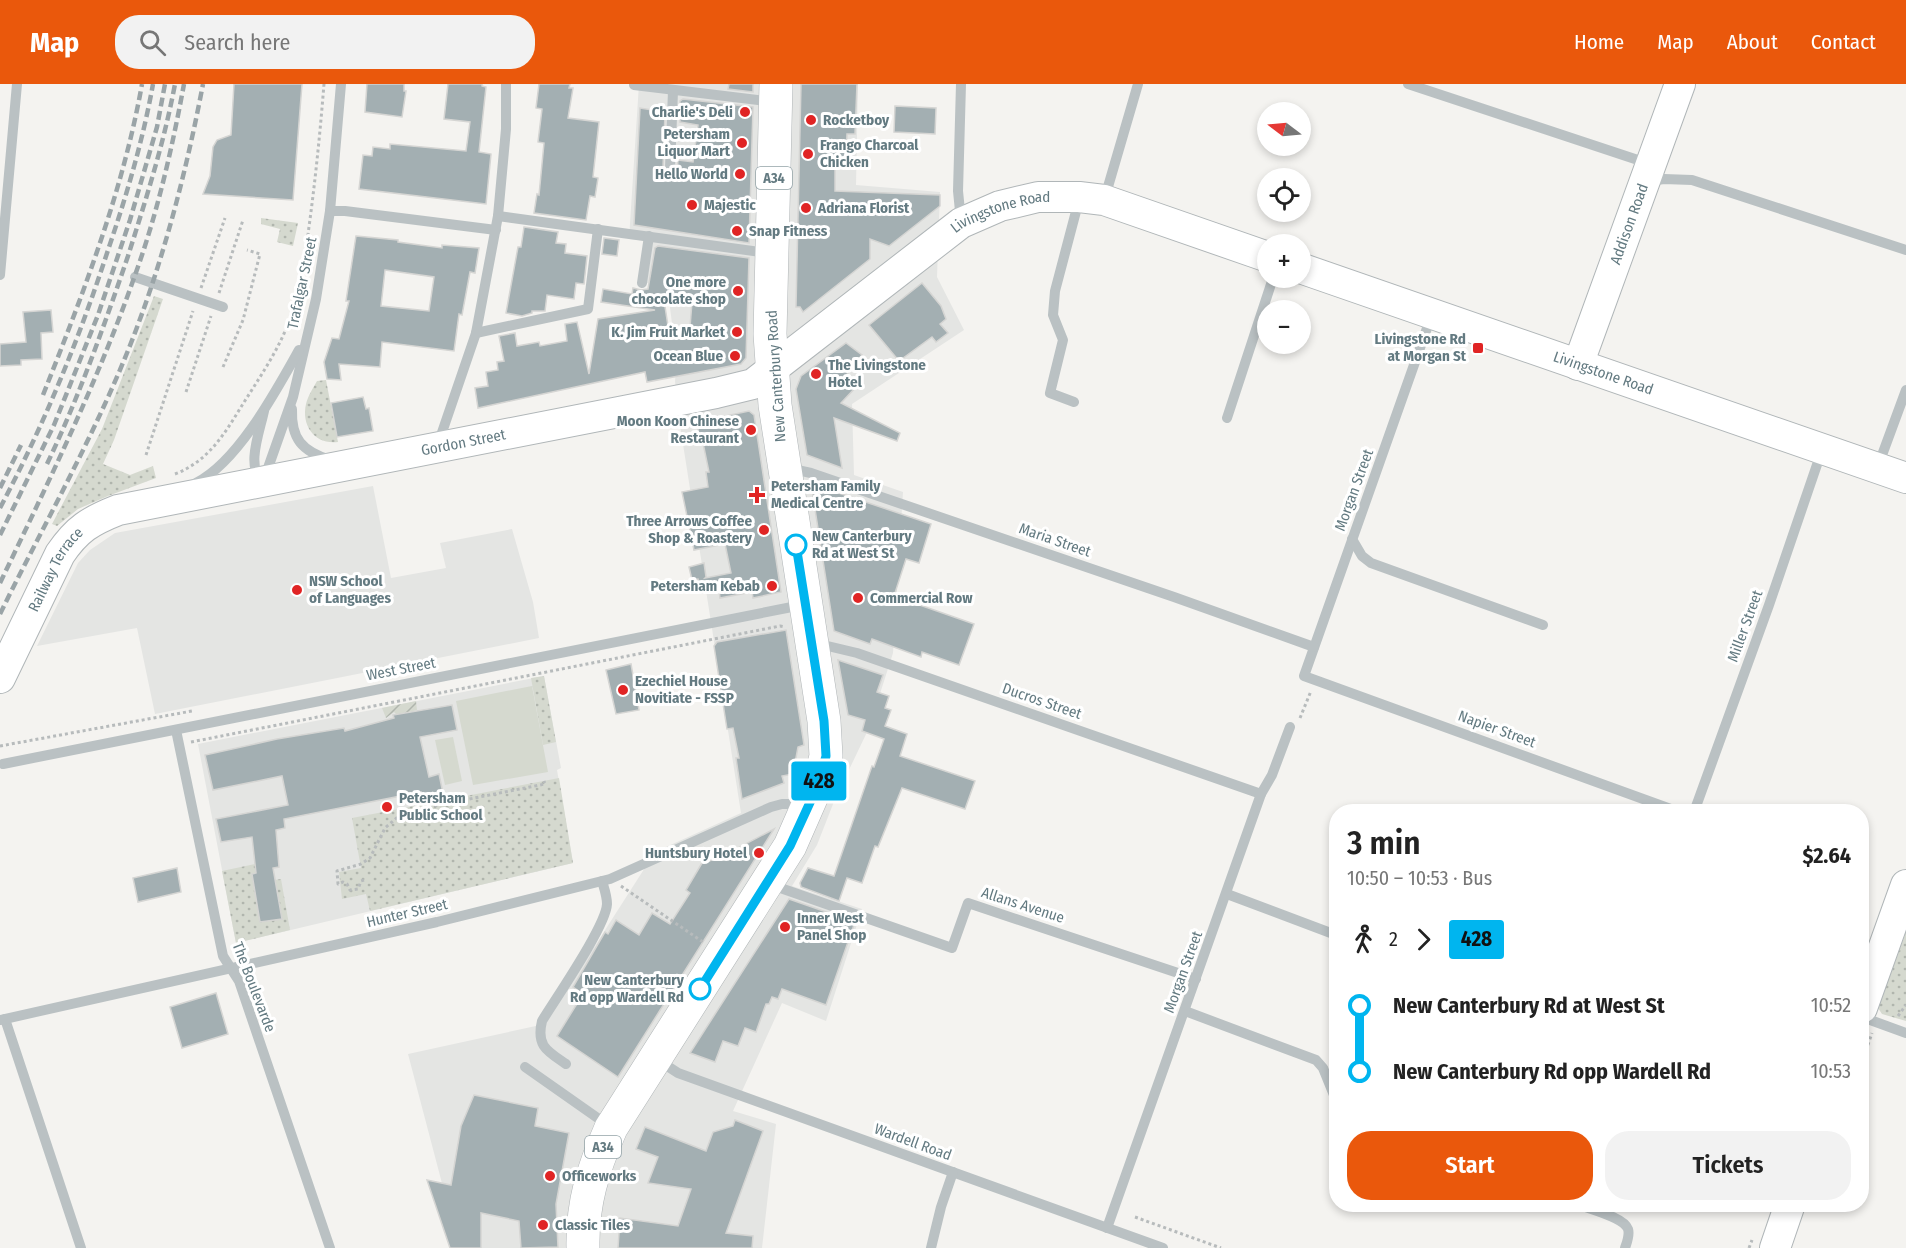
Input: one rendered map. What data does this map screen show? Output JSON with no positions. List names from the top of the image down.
{
  "streets": {
    "highway": ["A34", "New Canterbury Road"],
    "main road": [
      "Livingstone Road",
      "Addison Road",
      "Gordon Street",
      "Railway Terrace"
    ],
    "street": [
      "Trafalgar Street",
      "Morgan Street",
      "Maria Street",
      "Miller Street",
      "West Street",
      "Ducros Street",
      "Napier Street",
      "Allans Avenue",
      "Hunter Street",
      "The Boulevarde",
      "Wardell Road"
    ]
  },
  "crossings": [
    ["Livingstone Road", "Addison Road"],
    ["Livingstone Road", "New Canterbury Road"],
    ["Livingstone Road", "Gordon Street"],
    ["Livingstone Road", "Morgan Street"],
    ["Livingstone Road", "Miller Street"],
    ["Trafalgar Street", "Gordon Street"],
    ["New Canterbury Road", "Gordon Street"],
    ["New Canterbury Road", "Maria Street"],
    ["New Canterbury Road", "West Street"],
    ["New Canterbury Road", "Ducros Street"],
    ["New Canterbury Road", "Allans Avenue"],
    ["New Canterbury Road", "Hunter Street"],
    ["New Canterbury Road", "Wardell Road"],
    ["Gordon Street", "Railway Terrace"],
    ["Morgan Street", "Maria Street"],
    ["Morgan Street", "Ducros Street"],
    ["Morgan Street", "Napier Street"],
    ["Morgan Street", "Allans Avenue"],
    ["Morgan Street", "Wardell Road"],
    ["West Street", "Ducros Street"],
    ["West Street", "The Boulevarde"],
    ["Hunter Street", "The Boulevarde"]
  ],
  "places": {
    "other": [
      "Charlie's Deli",
      "Rocketboy",
      "Petersham Liquor Mart",
      "Frango Charcoal Chicken",
      "Hello World",
      "Majestic",
      "Adriana Florist",
      "Snap Fitness",
      "One more chocolate shop",
      "K. Jim Fruit Market",
      "Ocean Blue",
      "The Livingstone Hotel",
      "Moon Koon Chinese Restaurant",
      "Three Arrows Coffee Shop & Roastery",
      "New Canterbury Rd at West St",
      "Petersham Kebab",
      "NSW School of Languages",
      "Commercial Row",
      "Ezechiel House Novitiate - FSSP",
      "Petersham Public School",
      "Huntsbury Hotel",
      "Inner West Panel Shop",
      "New Canterbury Rd opp Wardell Rd",
      "Officeworks",
      "Classic Tiles"
    ],
    "transit": ["Livingstone Rd at Morgan St"],
    "health": ["Petersham Family Medical Centre"]
  },
  "lines": ["bus line 428"],
  "north": "left",
  "page": {
    "header": "Map",
    "search": "Search here",
    "nav": [
      "Home",
      "Map",
      "About",
      "Contact"
    ],
    "on_map": "428",
    "map_buttons": ["+", "−"],
    "heading": ["3 min", "10:50 – 10:53 · Bus", "$2.64"],
    "legs": ["2", "428"],
    "list": [
      {
        "name": "New Canterbury Rd at West St",
        "value": "10:52"
      },
      {
        "name": "New Canterbury Rd opp Wardell Rd",
        "value": "10:53"
      }
    ],
    "buttons": ["Start", "Tickets"]
  }
}
